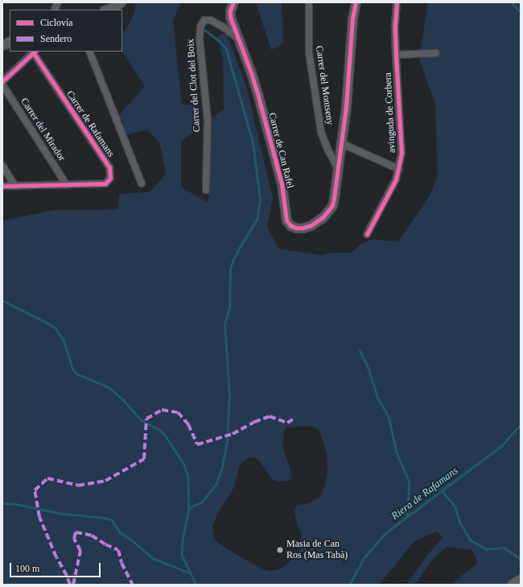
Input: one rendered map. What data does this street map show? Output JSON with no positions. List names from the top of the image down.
{
  "streets": {
    "street": [
      "Carrer del Clot del Boix",
      "Carrer del Montseny",
      "avinguda de Corbera",
      "Carrer de Rafamans",
      "Carrer del Mirador",
      "Carrer de Can Rafel"
    ]
  },
  "crossings": [
    ["Carrer del Clot del Boix", "Carrer de Can Rafel"],
    ["Carrer del Montseny", "Carrer de Can Rafel"],
    ["Carrer de Rafamans", "Carrer del Mirador"]
  ],
  "water": ["Riera de Rafamans"],
  "places": ["Masia de Can Ros (Mas Tabà)"],
  "legend": ["Ciclovía", "Sendero"],
  "scale_bar": "100 m"
}
